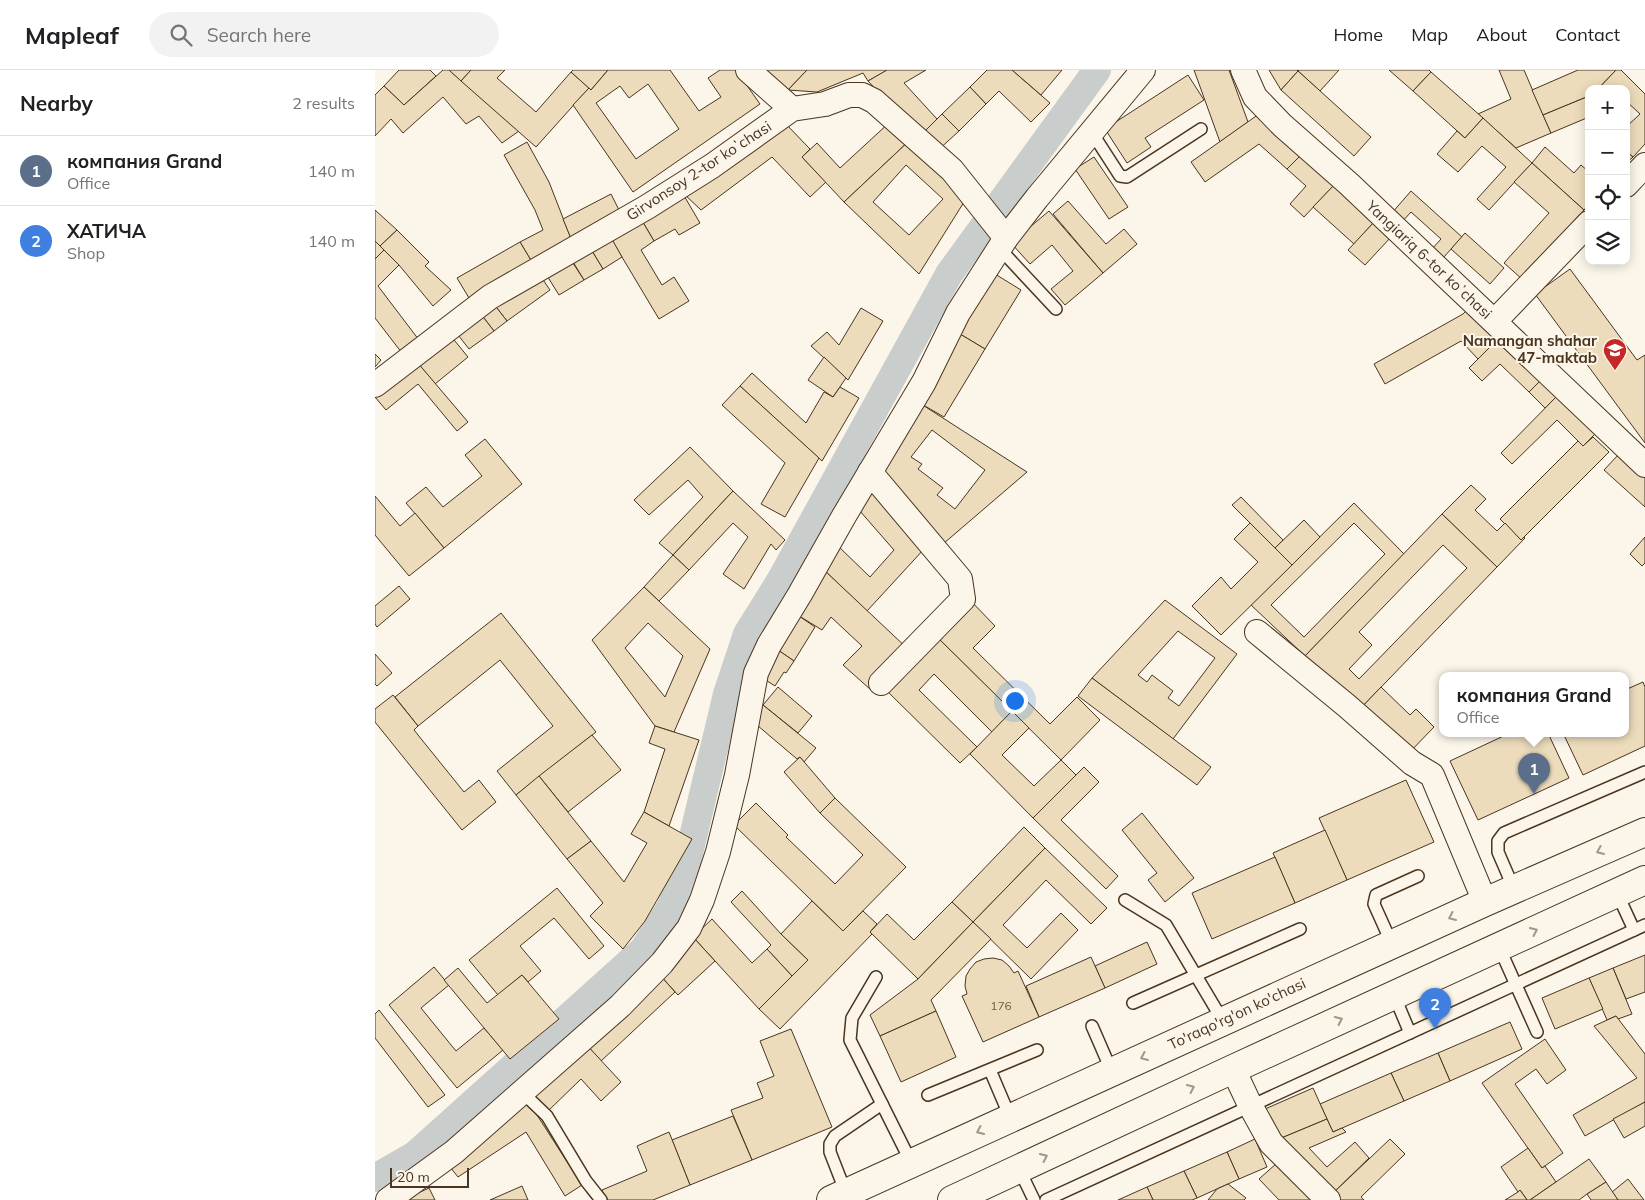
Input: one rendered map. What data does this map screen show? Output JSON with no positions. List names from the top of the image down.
{
  "streets": {
    "main road": ["To'raqo'rg'on ko'chasi"],
    "street": ["Girvonsoy 2-tor koʼchasi", "Yangiаriq 6-tor koʼchasi"]
  },
  "places": {
    "school or university": ["Namangan shahar 47-maktab"]
  },
  "house_numbers": ["176"],
  "scale_bar": "20 m",
  "page": {
    "header": "Mapleaf",
    "search": "Search here",
    "nav": [
      "Home",
      "Map",
      "About",
      "Contact"
    ],
    "heading": ["Nearby", "2 results"],
    "map_buttons": ["+", "−"],
    "list": [
      {
        "mark": "1",
        "name": "компания Grand",
        "note": "Office",
        "value": "140 m"
      },
      {
        "mark": "2",
        "name": "ХАТИЧА",
        "note": "Shop",
        "value": "140 m"
      }
    ],
    "popup": ["компания Grand", "Office"],
    "pins": ["1", "2"],
    "scale": "20 m"
  }
}
